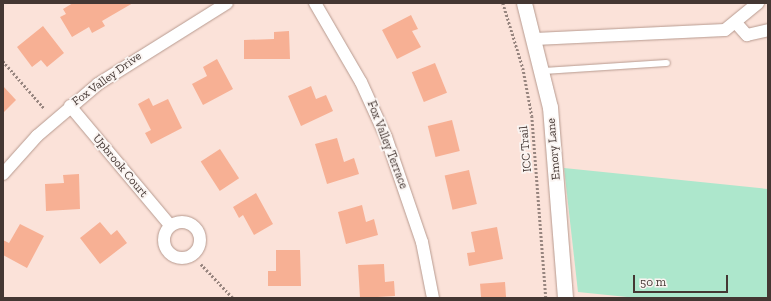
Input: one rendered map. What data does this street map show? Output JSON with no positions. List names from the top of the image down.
{
  "streets": {
    "street": [
      "Fox Valley Drive",
      "Fox Valley Terrace",
      "Emory Lane",
      "Upbrook Court"
    ],
    "path": ["ICC Trail"]
  },
  "crossings": [
    ["Fox Valley Drive", "Upbrook Court"]
  ],
  "scale_bar": "50 m"
}
